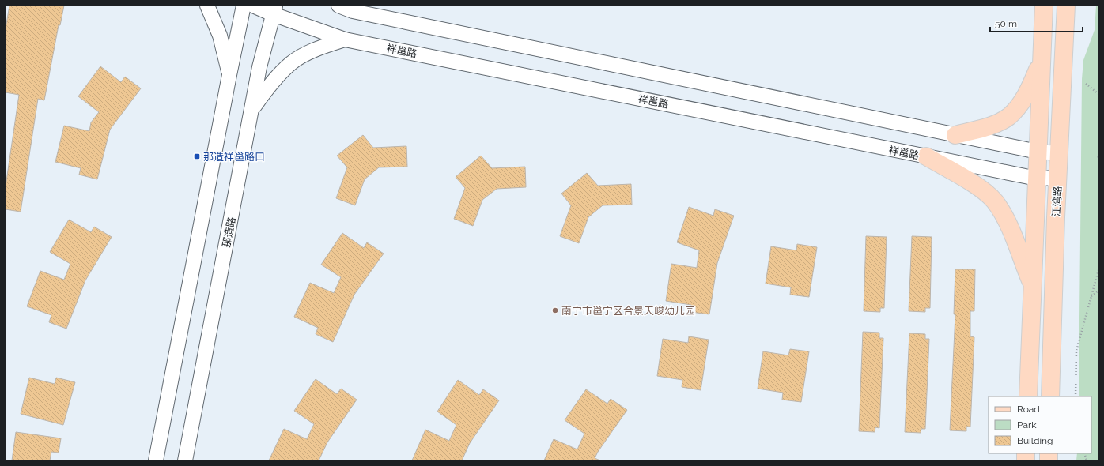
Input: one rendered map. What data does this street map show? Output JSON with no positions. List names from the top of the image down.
{
  "streets": {
    "main road": ["江湾路"],
    "street": ["祥邕路", "那造路"]
  },
  "crossings": [
    ["祥邕路", "江湾路"],
    ["祥邕路", "那造路"]
  ],
  "places": {
    "transit": ["那造祥邕路口"],
    "other": ["南宁市邕宁区合景天峻幼儿园"]
  },
  "legend": ["Road", "Park", "Building"],
  "scale_bar": "50 m"
}
